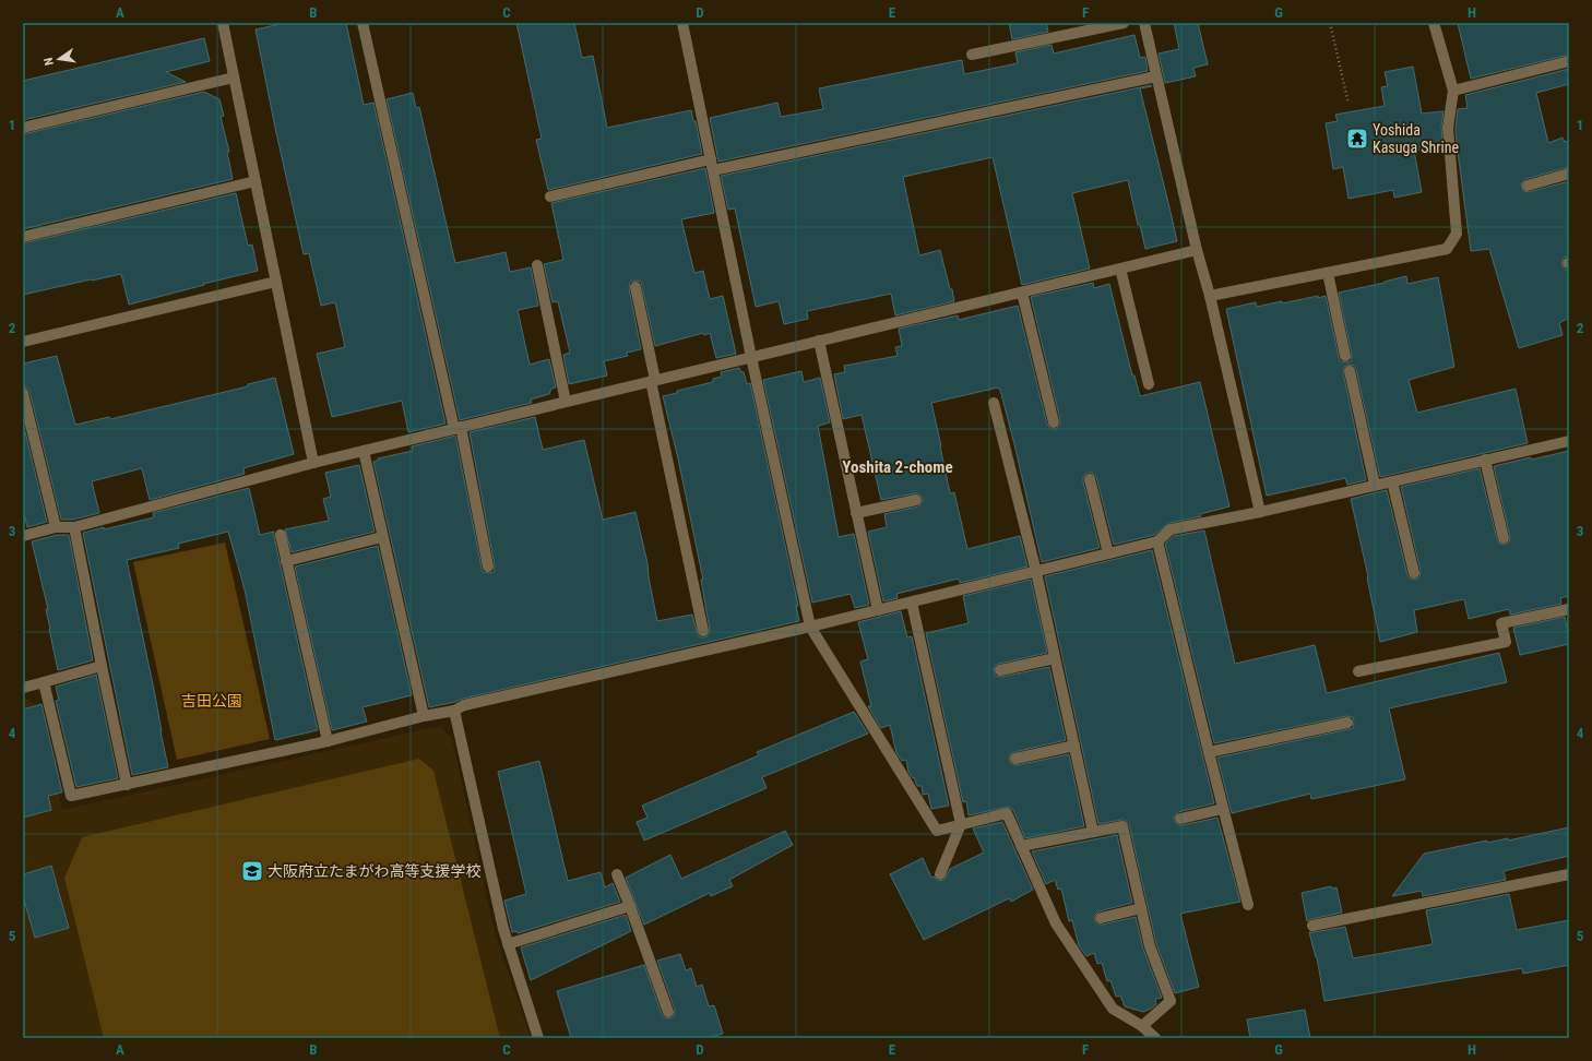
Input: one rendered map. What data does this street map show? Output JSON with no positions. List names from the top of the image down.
{
  "districts": ["Yoshita 2-chome"],
  "parks": ["吉田公園"],
  "places": {
    "temple": ["Yoshida Kasuga Shrine"],
    "school or university": ["大阪府立たまがわ高等支援学校"]
  },
  "north": "left",
  "grid": {
    "columns": [
      "A",
      "B",
      "C",
      "D",
      "E",
      "F",
      "G",
      "H"
    ],
    "rows": [
      "1",
      "2",
      "3",
      "4",
      "5"
    ]
  }
}
